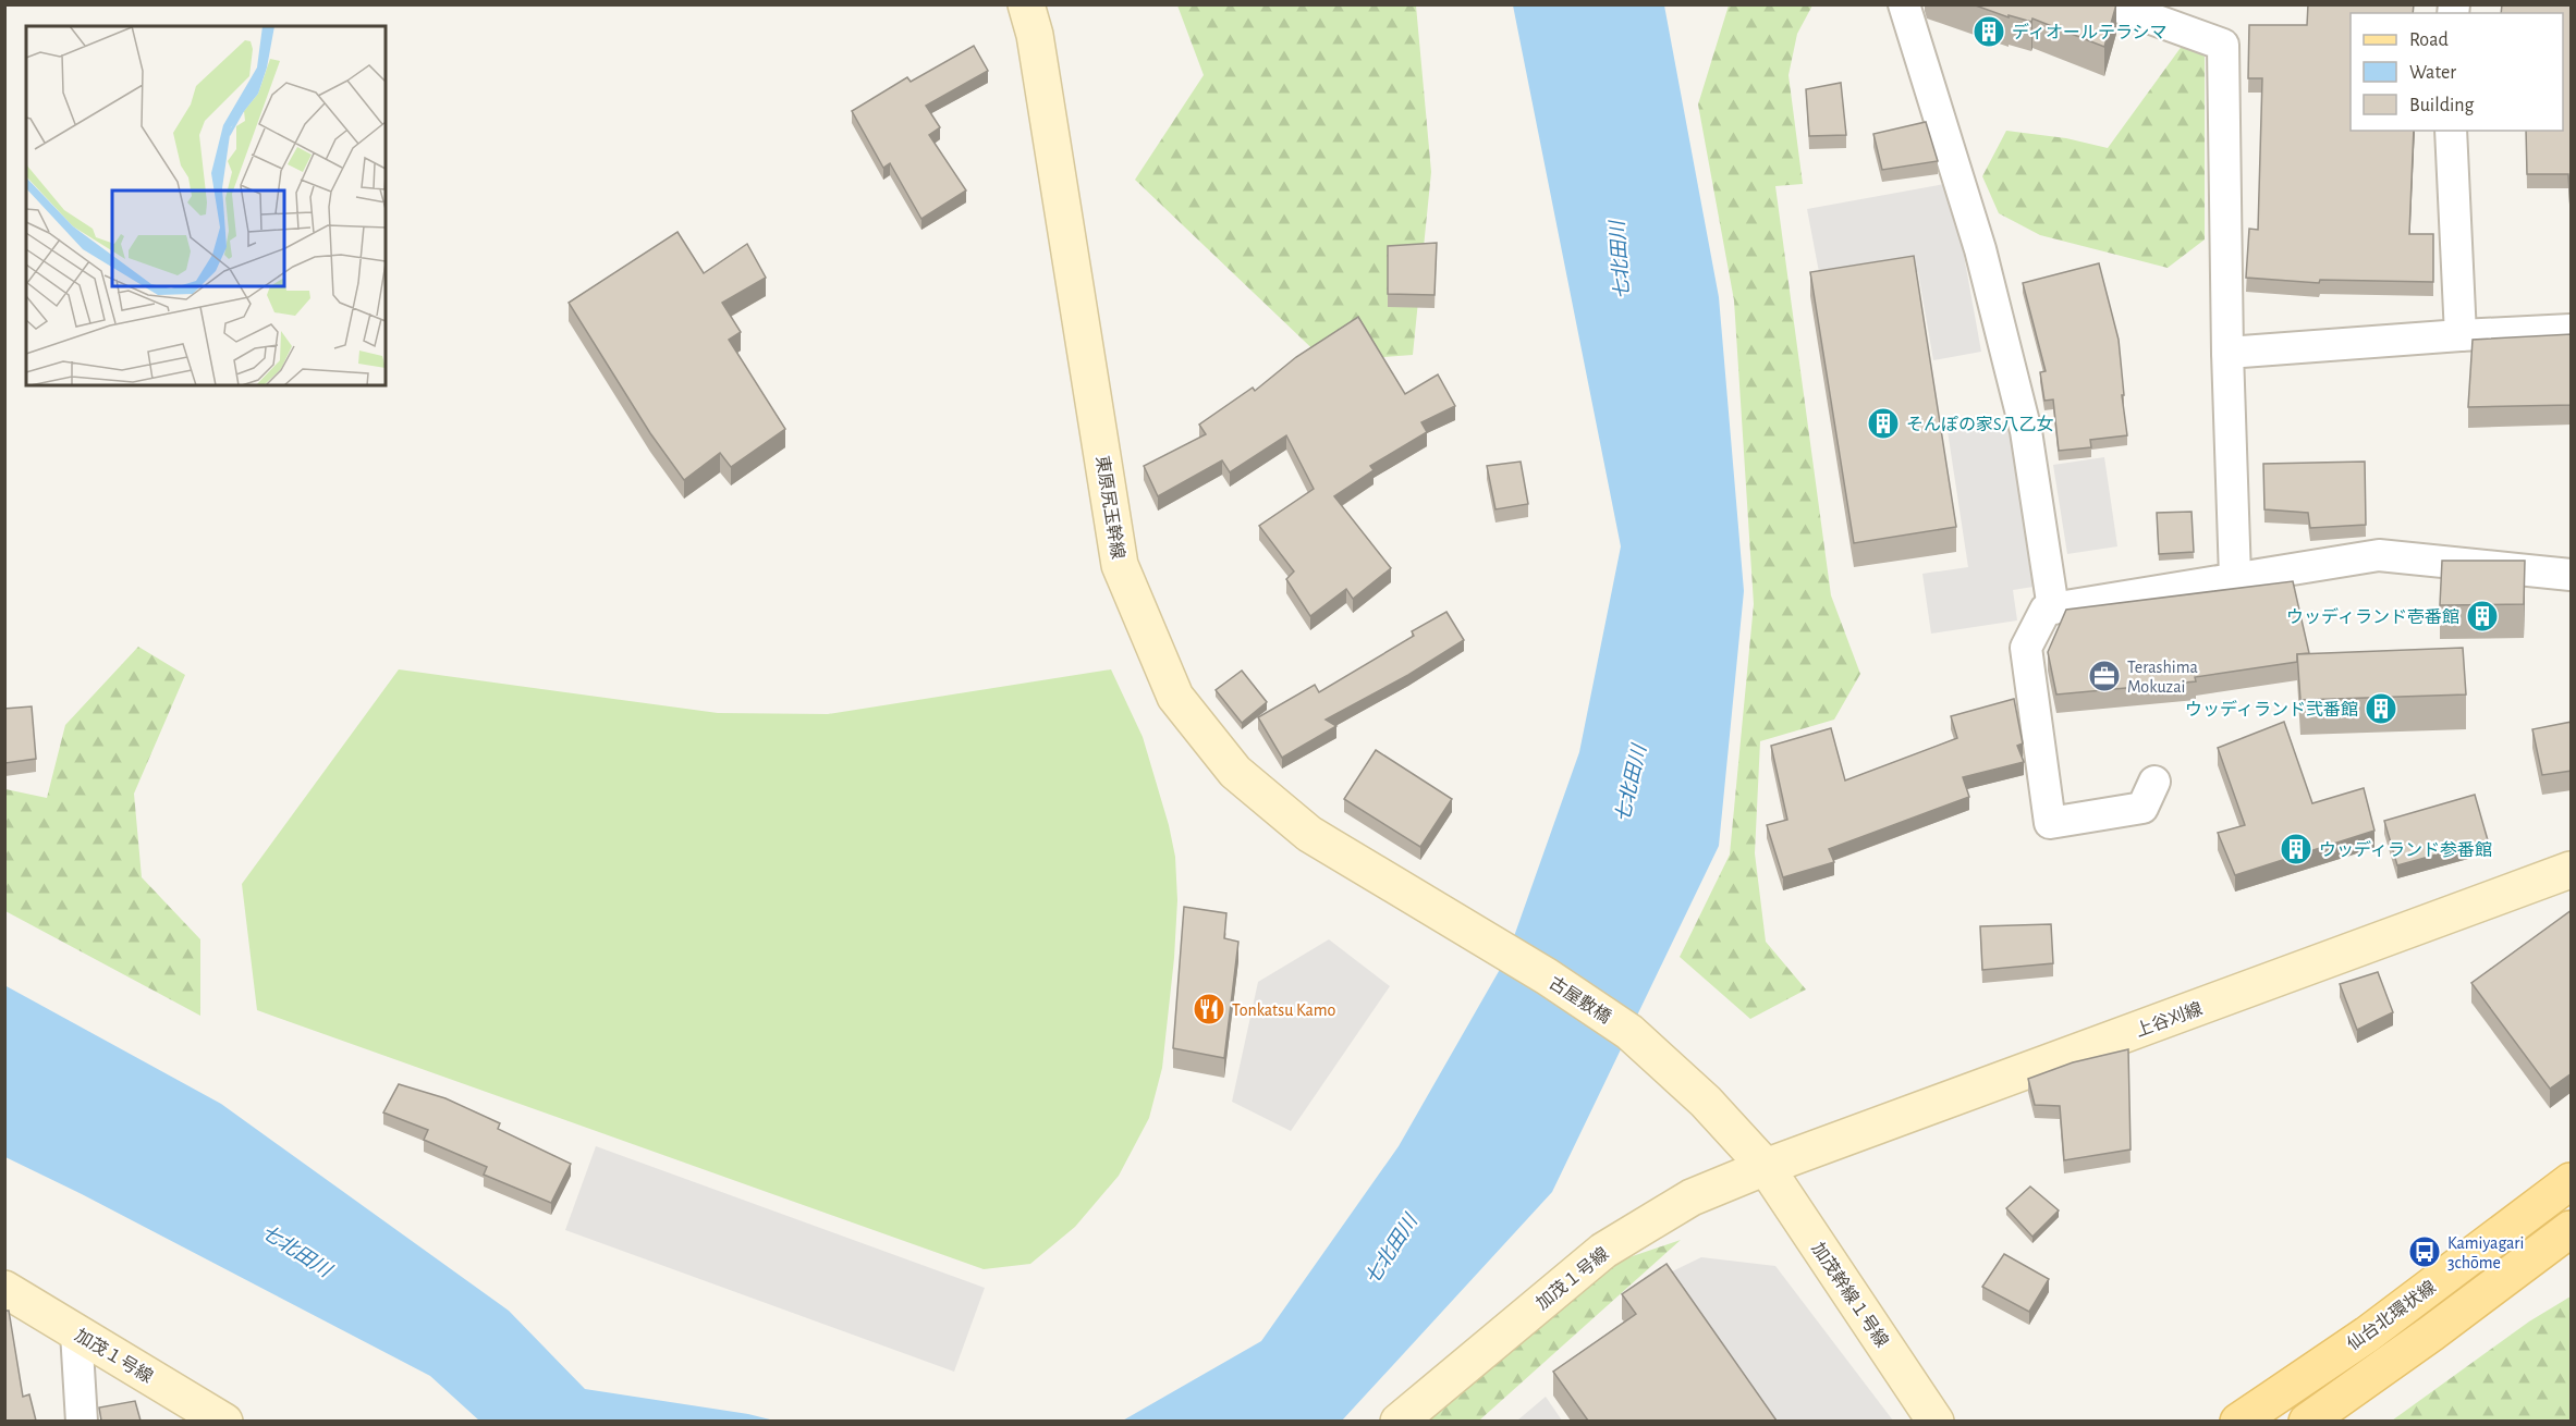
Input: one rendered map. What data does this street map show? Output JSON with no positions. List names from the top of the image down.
{
  "streets": {
    "main road": ["仙台北環状線"],
    "street": [
      "東原尻玉幹線",
      "古屋敷橋",
      "上谷刈線",
      "加茂１号線",
      "加茂幹線１号線"
    ]
  },
  "crossings": [
    ["東原尻玉幹線", "古屋敷橋"],
    ["古屋敷橋", "上谷刈線"],
    ["古屋敷橋", "加茂１号線"],
    ["古屋敷橋", "加茂幹線１号線"],
    ["上谷刈線", "加茂１号線"],
    ["上谷刈線", "加茂幹線１号線"],
    ["加茂１号線", "加茂幹線１号線"]
  ],
  "water": ["七北田川"],
  "places": {
    "building": [
      "ディオールテラシマ",
      "そんぽの家S八乙女",
      "ウッディランド壱番館",
      "ウッディランド弐番館",
      "ウッディランド参番館"
    ],
    "office": ["Terashima Mokuzai"],
    "restaurant": ["Tonkatsu Kamo"],
    "bus stop": ["Kamiyagari 3chōme"]
  },
  "legend": ["Road", "Water", "Building"]
}
